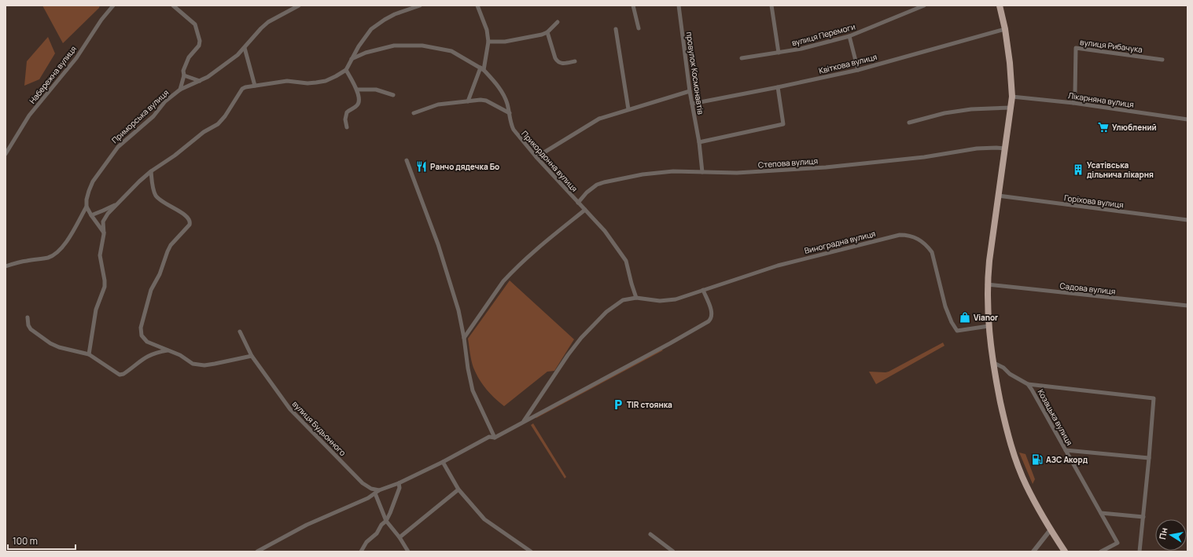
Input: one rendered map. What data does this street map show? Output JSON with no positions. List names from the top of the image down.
{
  "streets": {
    "street": [
      "вулиця Перемоги",
      "вулиця Рибачука",
      "Квіткова вулиця",
      "провулок Космонавтів",
      "Набережна вулиця",
      "Лікарняна вулиця",
      "Приморська вулиця",
      "Прикордонна вулиця",
      "Степова вулиця",
      "Горіхова вулиця",
      "Виноградна вулиця",
      "Садова вулиця",
      "Козацька вулиця",
      "вулиця Будьонного"
    ]
  },
  "crossings": [
    ["вулиця Рибачука", "Лікарняна вулиця"],
    ["Квіткова вулиця", "провулок Космонавтів"],
    ["провулок Космонавтів", "Степова вулиця"],
    ["Прикордонна вулиця", "Степова вулиця"],
    ["Прикордонна вулиця", "Виноградна вулиця"]
  ],
  "places": {
    "supermarket": ["Улюблений"],
    "restaurant": ["Ранчо дядечка Бо"],
    "building": ["Усатівська дільнича лікарня"],
    "shop": ["Vianor"],
    "parking": ["TIR стоянка"],
    "fuel station": ["АЗС Акорд"]
  },
  "scale_bar": "100 m",
  "north": "left"
}
